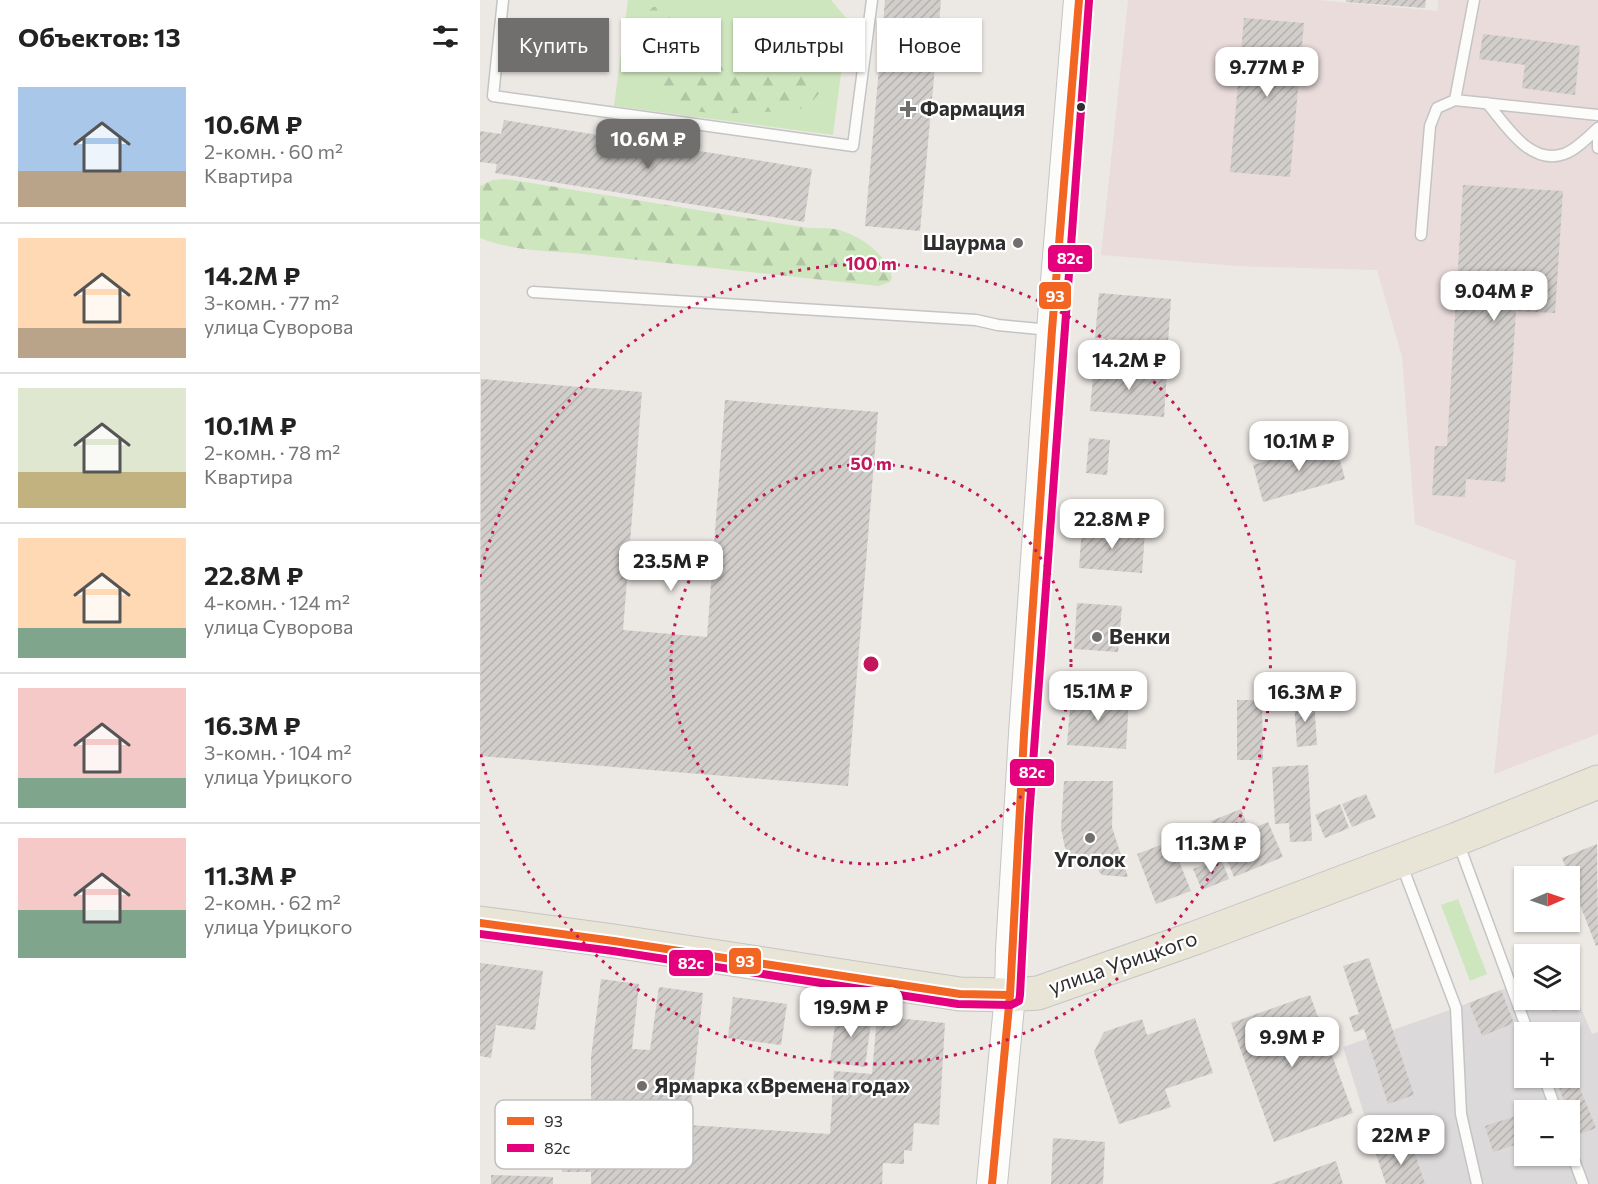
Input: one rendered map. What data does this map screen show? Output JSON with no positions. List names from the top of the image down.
{
  "streets": {
    "main road": ["улица Урицкого"]
  },
  "places": {
    "health": ["Фармация"],
    "other": [
      "Шаурма",
      "Венки",
      "Уголок",
      "Ярмарка «Времена года»"
    ]
  },
  "lines": ["transit line 93", "transit line 82с"],
  "legend": ["93", "82с"],
  "north": "right",
  "page": {
    "heading": "Объектов: 13",
    "chip": [
      "Купить",
      "Снять",
      "Фильтры",
      "Новое"
    ],
    "price": [
      "9.77M ₽",
      "10.6M ₽",
      "9.04M ₽",
      "14.2M ₽",
      "10.1M ₽",
      "22.8M ₽",
      "23.5M ₽",
      "15.1M ₽",
      "16.3M ₽",
      "11.3M ₽",
      "19.9M ₽",
      "9.9M ₽",
      "22M ₽"
    ],
    "list": [
      {
        "name": "10.6M ₽",
        "note": "2-комн. · 60 m² · Квартира"
      },
      {
        "name": "14.2M ₽",
        "note": "3-комн. · 77 m² · улица Суворова"
      },
      {
        "name": "10.1M ₽",
        "note": "2-комн. · 78 m² · Квартира"
      },
      {
        "name": "22.8M ₽",
        "note": "4-комн. · 124 m² · улица Суворова"
      },
      {
        "name": "16.3M ₽",
        "note": "3-комн. · 104 m² · улица Урицкого"
      },
      {
        "name": "11.3M ₽",
        "note": "2-комн. · 62 m² · улица Урицкого"
      }
    ],
    "map_buttons": ["+", "−"]
  },
  "rings": ["100 m", "50 m"]
}
